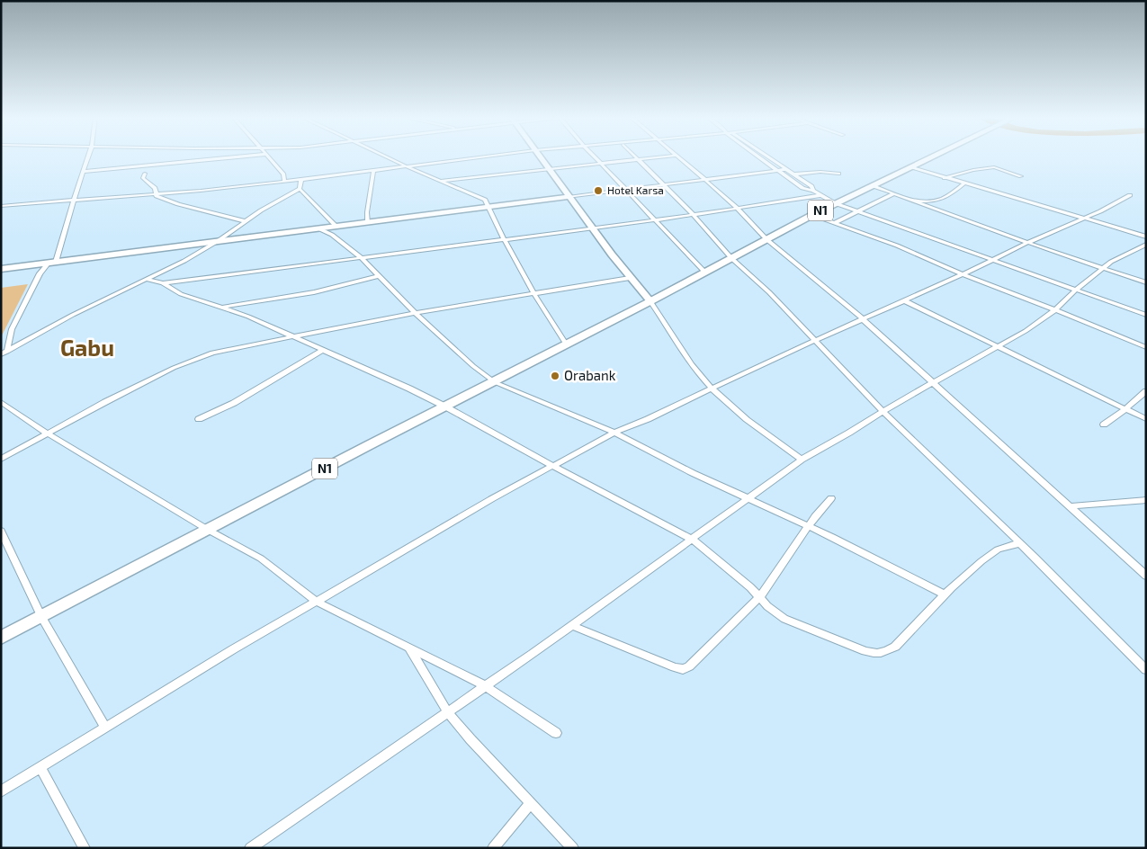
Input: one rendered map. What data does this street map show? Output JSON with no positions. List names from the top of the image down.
{
  "streets": {
    "main road": ["N1"]
  },
  "districts": ["Gabu"],
  "places": ["Hotel Karsa", "Orabank"]
}
